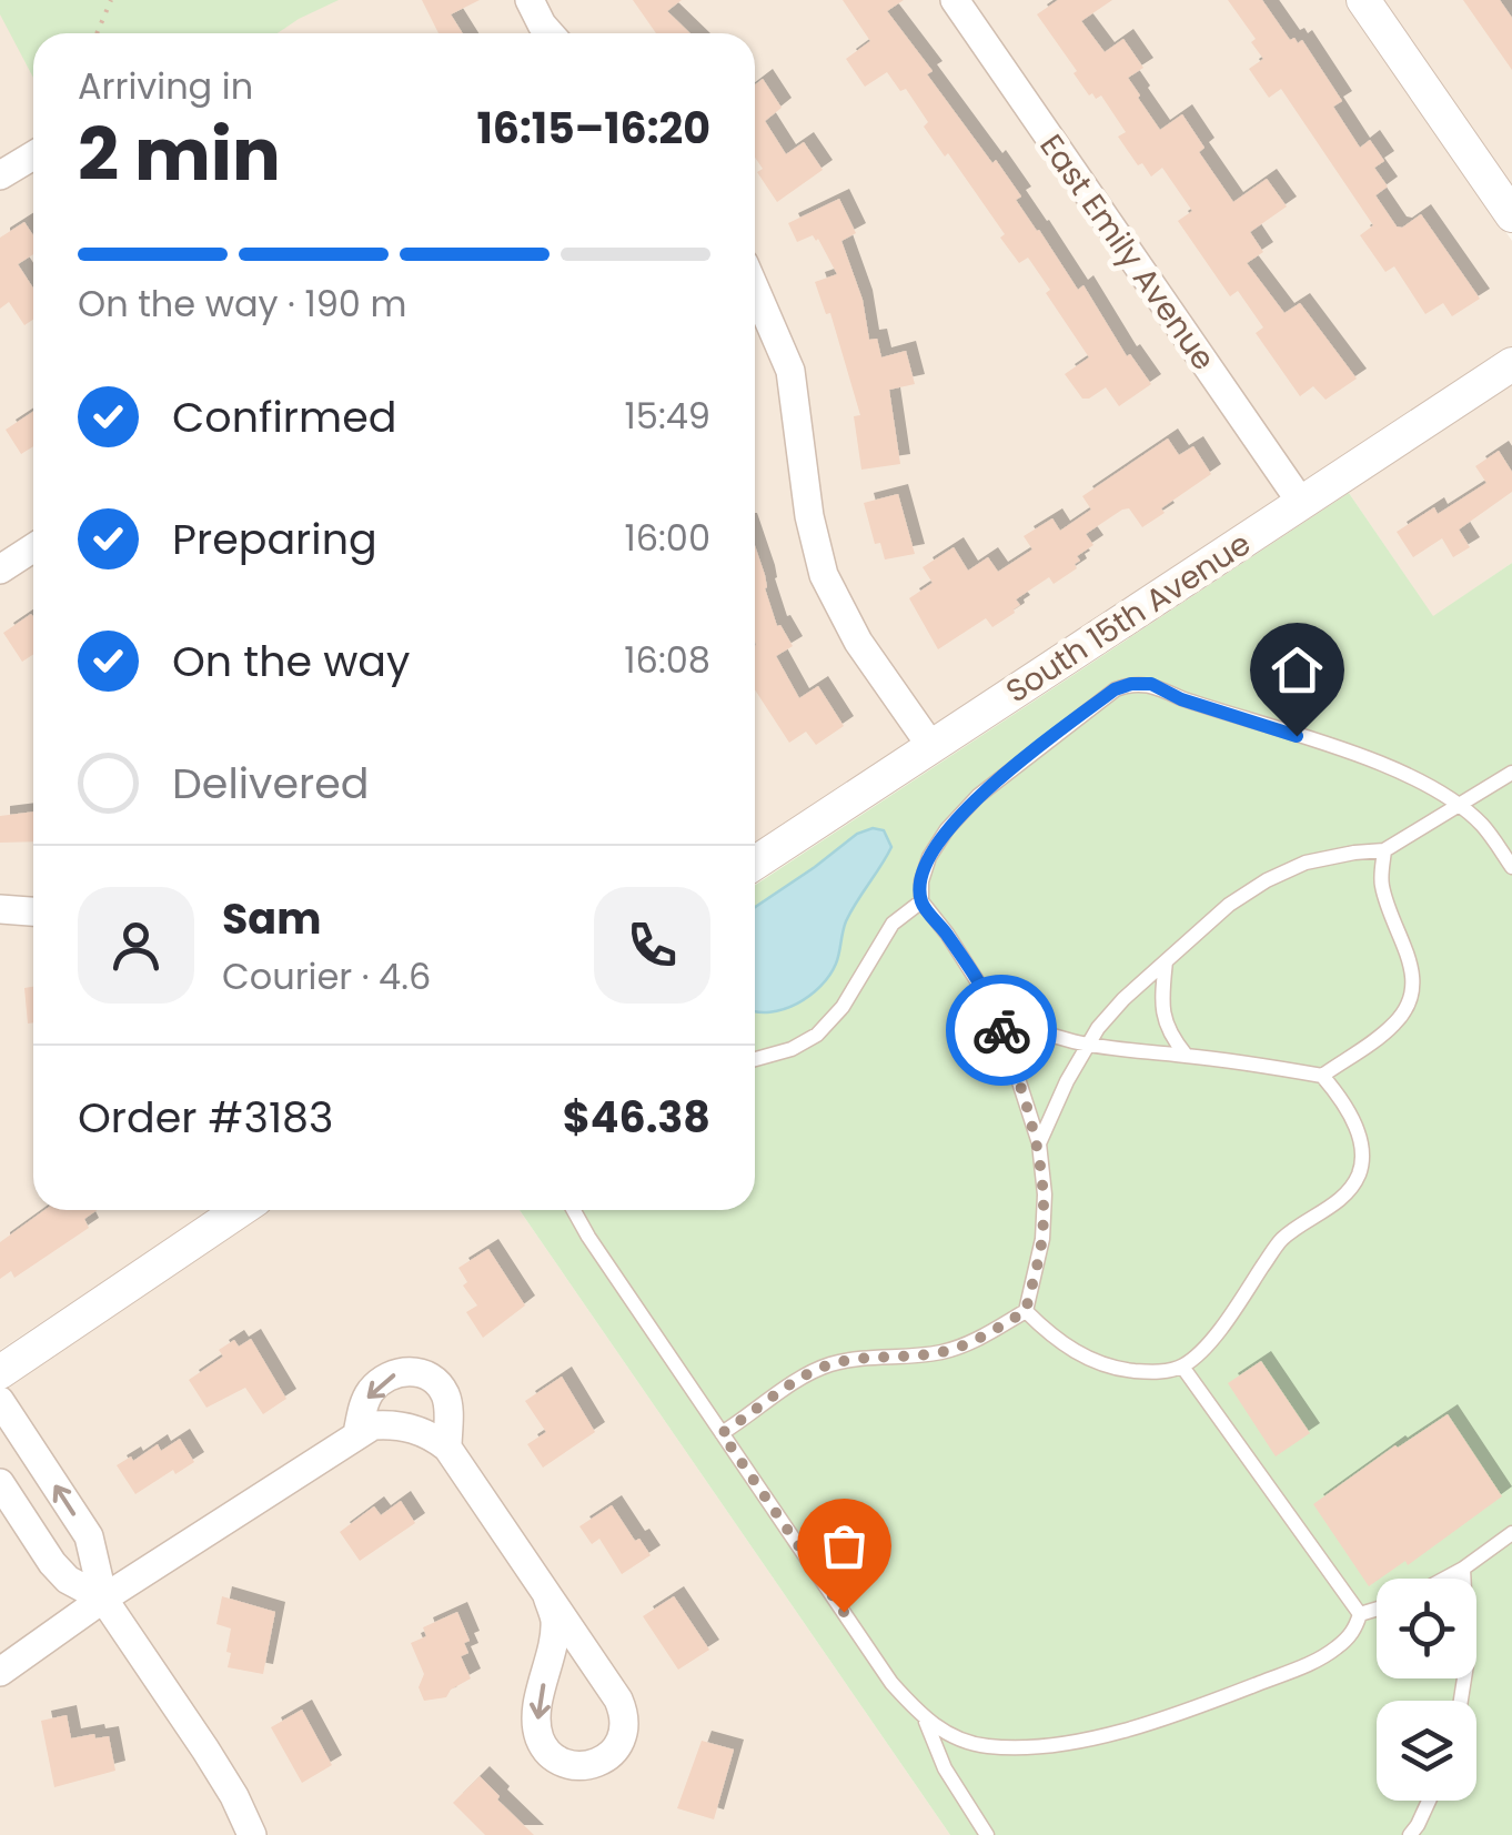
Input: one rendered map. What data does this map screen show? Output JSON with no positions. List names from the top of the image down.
{
  "streets": {
    "street": ["East Emily Avenue", "South 15th Avenue"]
  },
  "crossings": [
    ["East Emily Avenue", "South 15th Avenue"]
  ],
  "page": {
    "heading": ["2 min", "Arriving in", "16:15–16:20"],
    "panel": [
      "Sam",
      "Courier · 4.6",
      "Order #3183",
      "$46.38"
    ],
    "bar": "On the way · 190 m",
    "list": [
      ["Confirmed", "15:49"],
      ["Preparing", "16:00"],
      ["On the way", "16:08"],
      "Delivered"
    ]
  }
}
